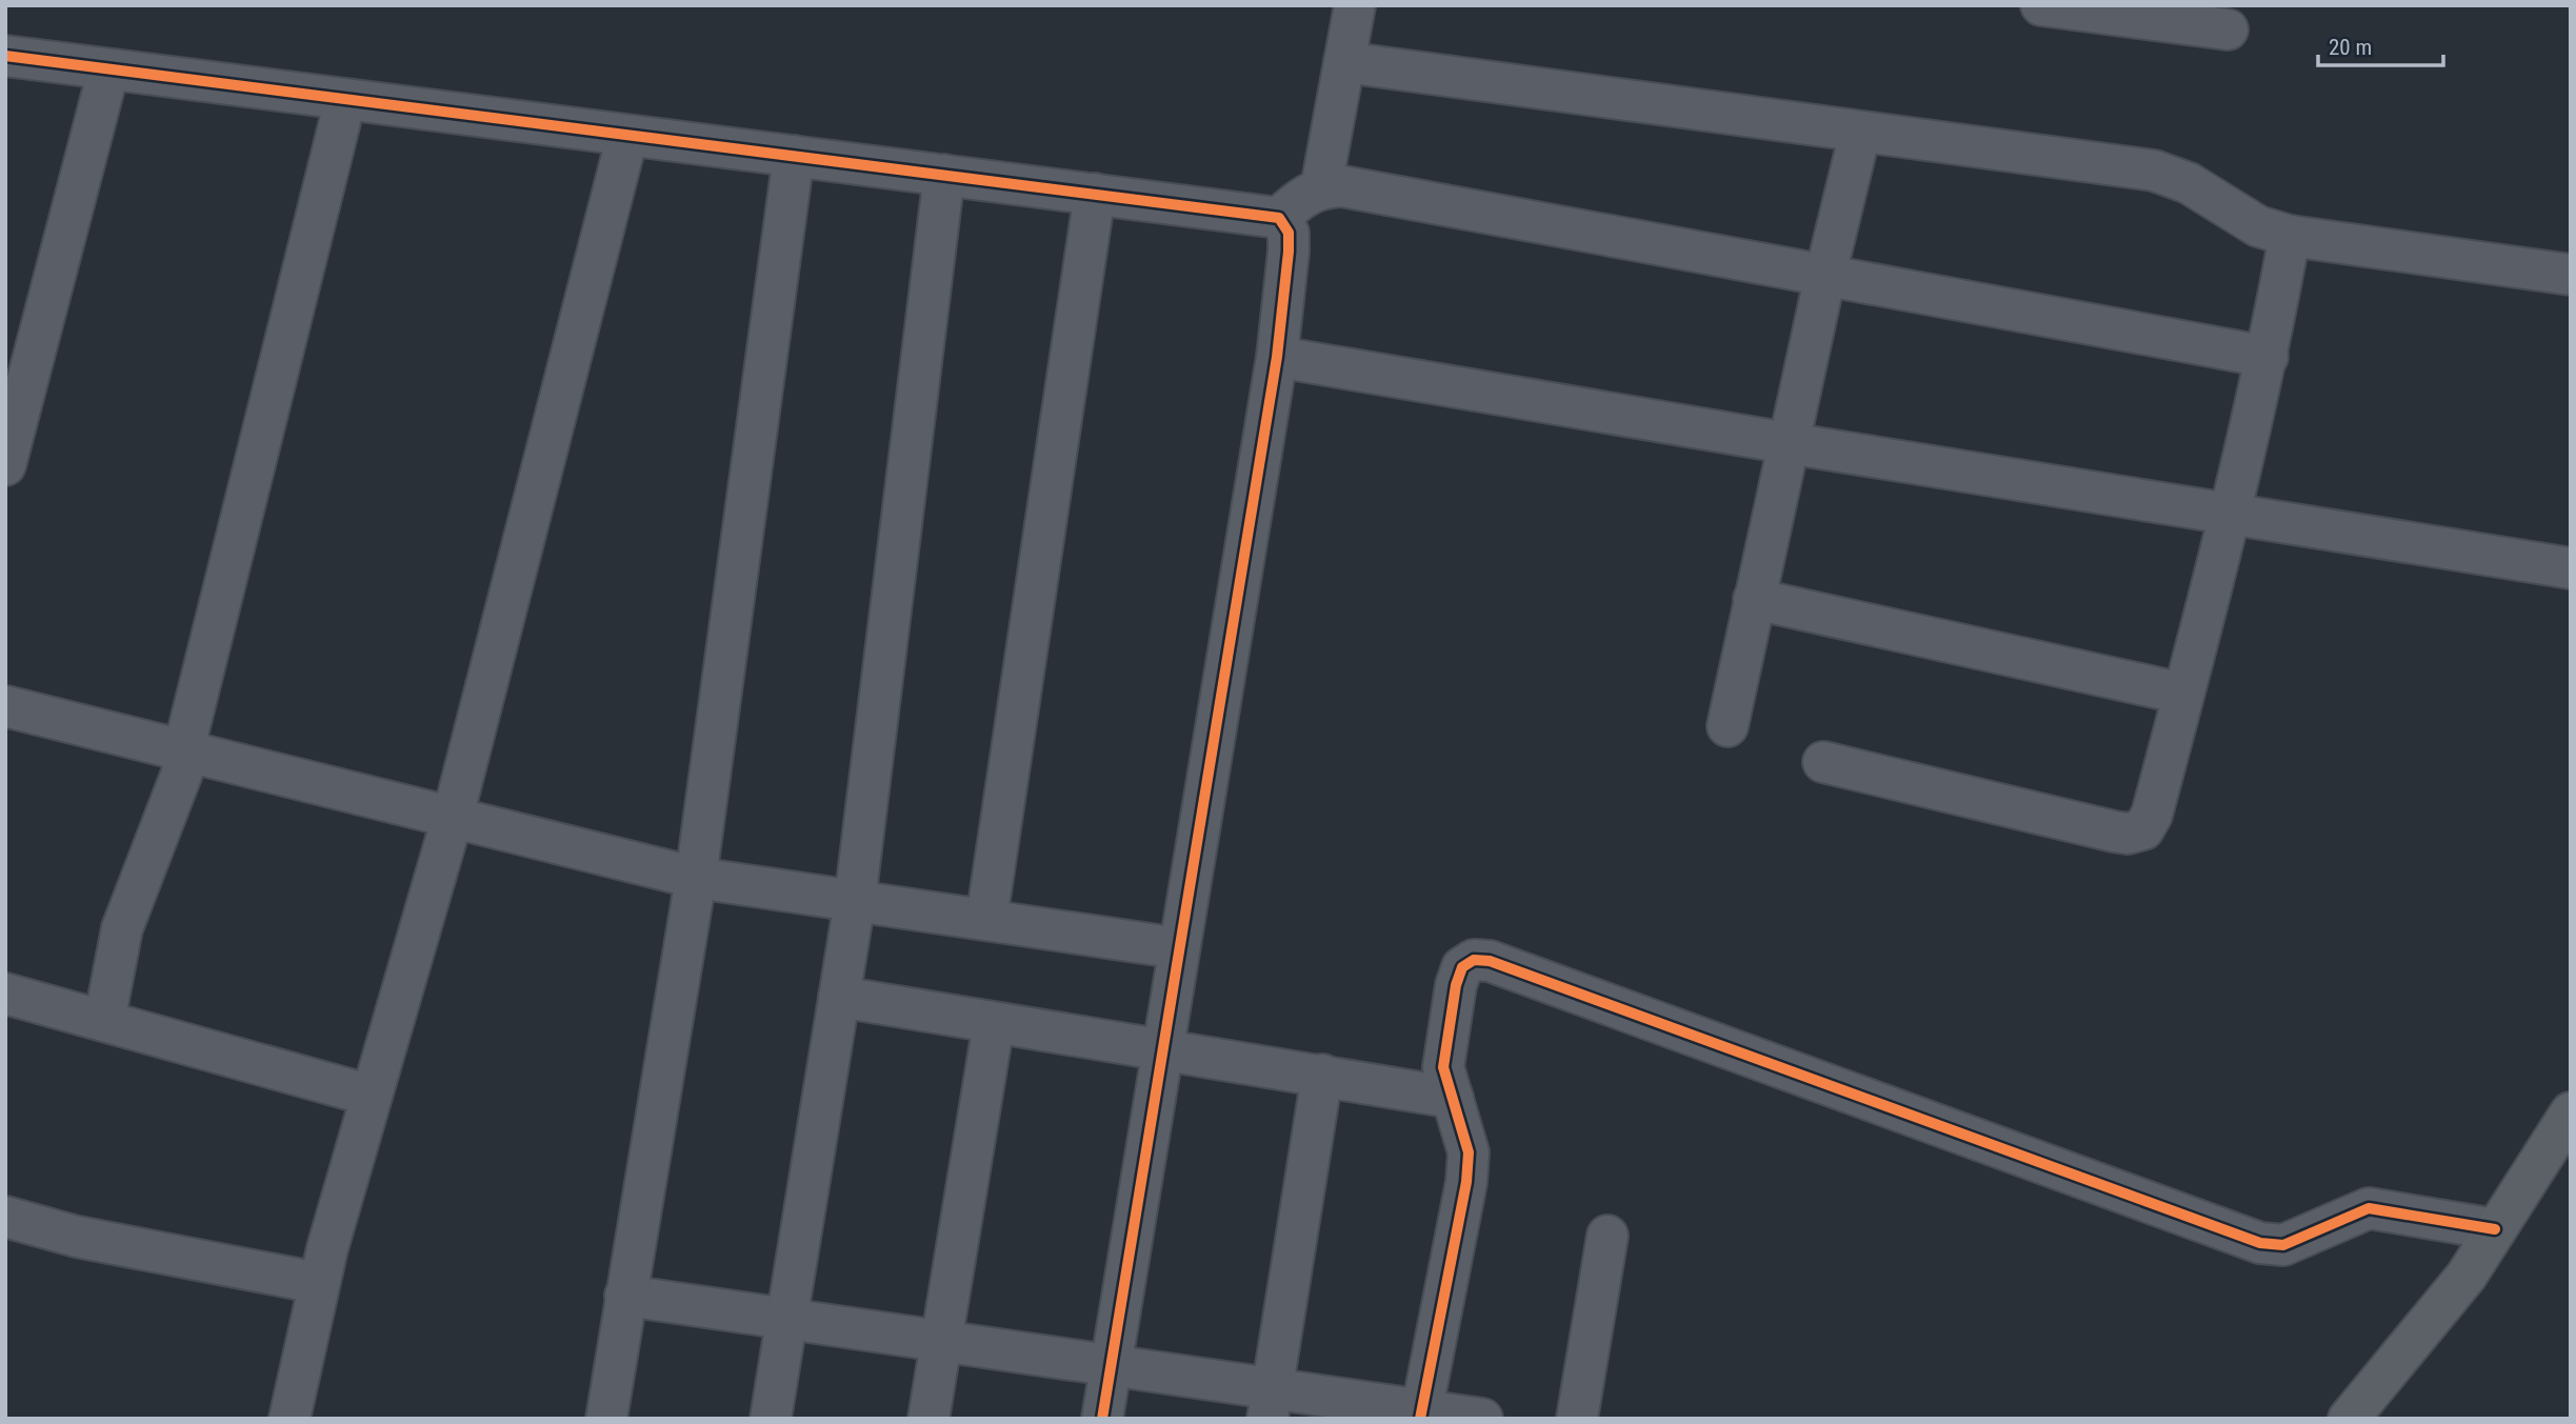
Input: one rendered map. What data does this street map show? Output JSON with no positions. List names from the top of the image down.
{
  "scale_bar": "20 m"
}
